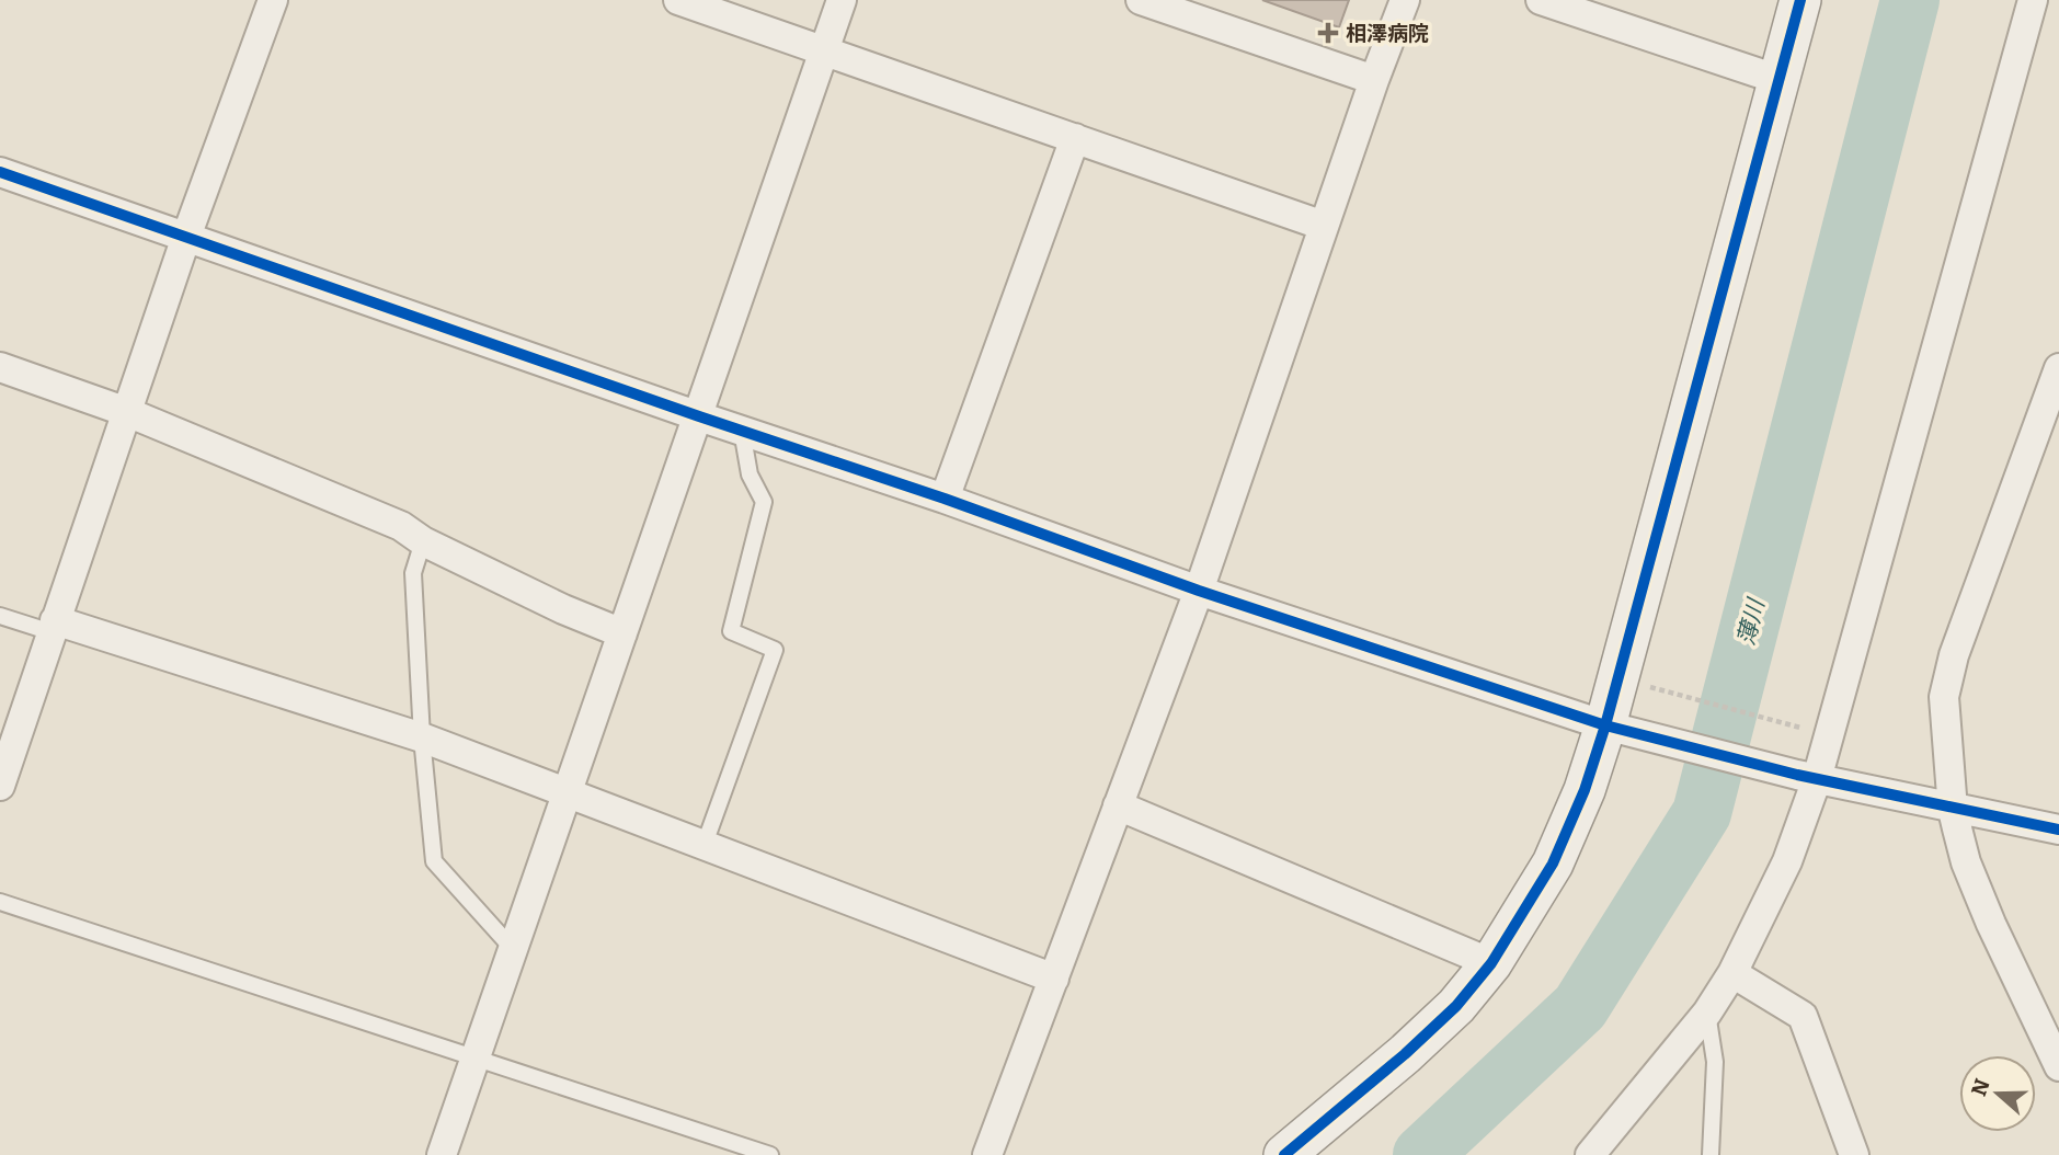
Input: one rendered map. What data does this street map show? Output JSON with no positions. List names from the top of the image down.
{
  "water": ["薄川"],
  "places": {
    "health": ["相澤病院"]
  },
  "north": "left"
}
